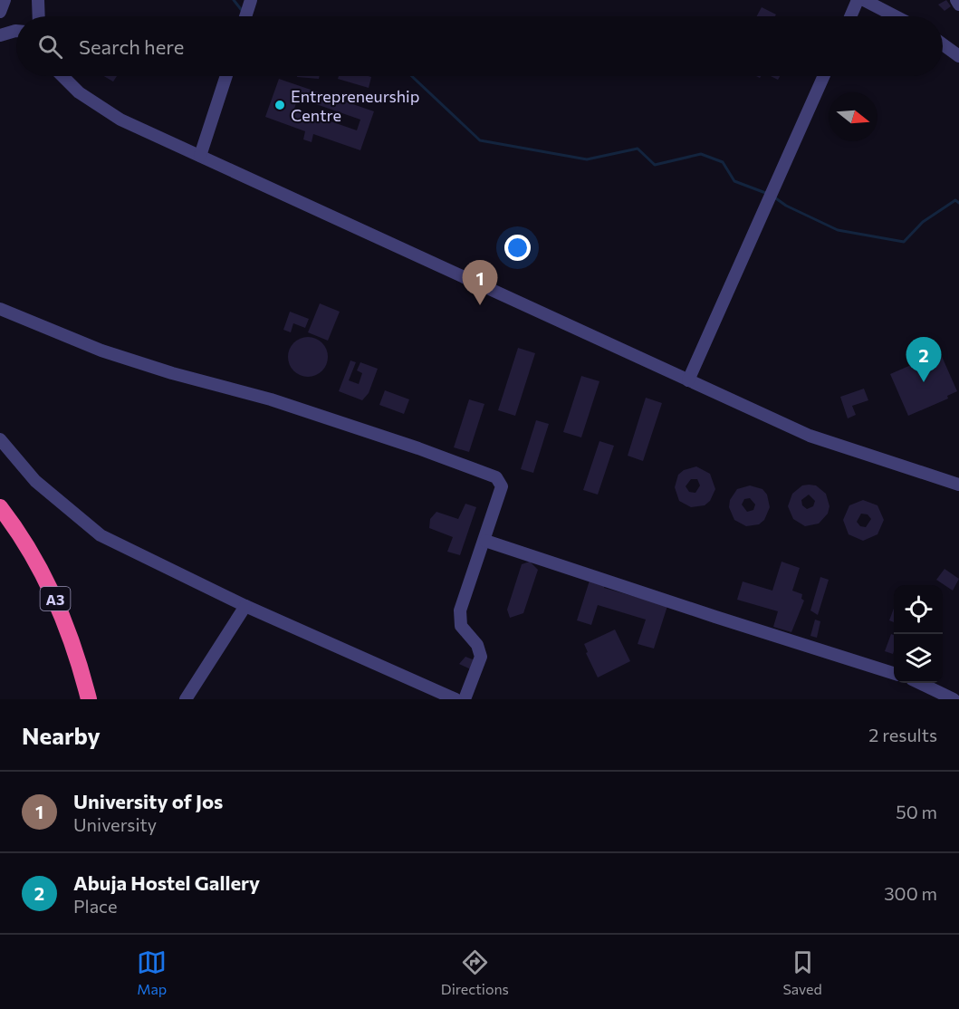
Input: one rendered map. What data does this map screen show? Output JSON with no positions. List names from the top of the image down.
{
  "streets": {
    "highway": ["A3"]
  },
  "places": ["Entrepreneurship Centre"],
  "north": "right",
  "page": {
    "search": "Search here",
    "pins": ["1", "2"],
    "heading": ["Nearby", "2 results"],
    "list": [
      {
        "mark": "1",
        "name": "University of Jos",
        "note": "University",
        "value": "50 m"
      },
      {
        "mark": "2",
        "name": "Abuja Hostel Gallery",
        "note": "Place",
        "value": "300 m"
      }
    ],
    "nav": ["Map", "Directions", "Saved"]
  }
}
